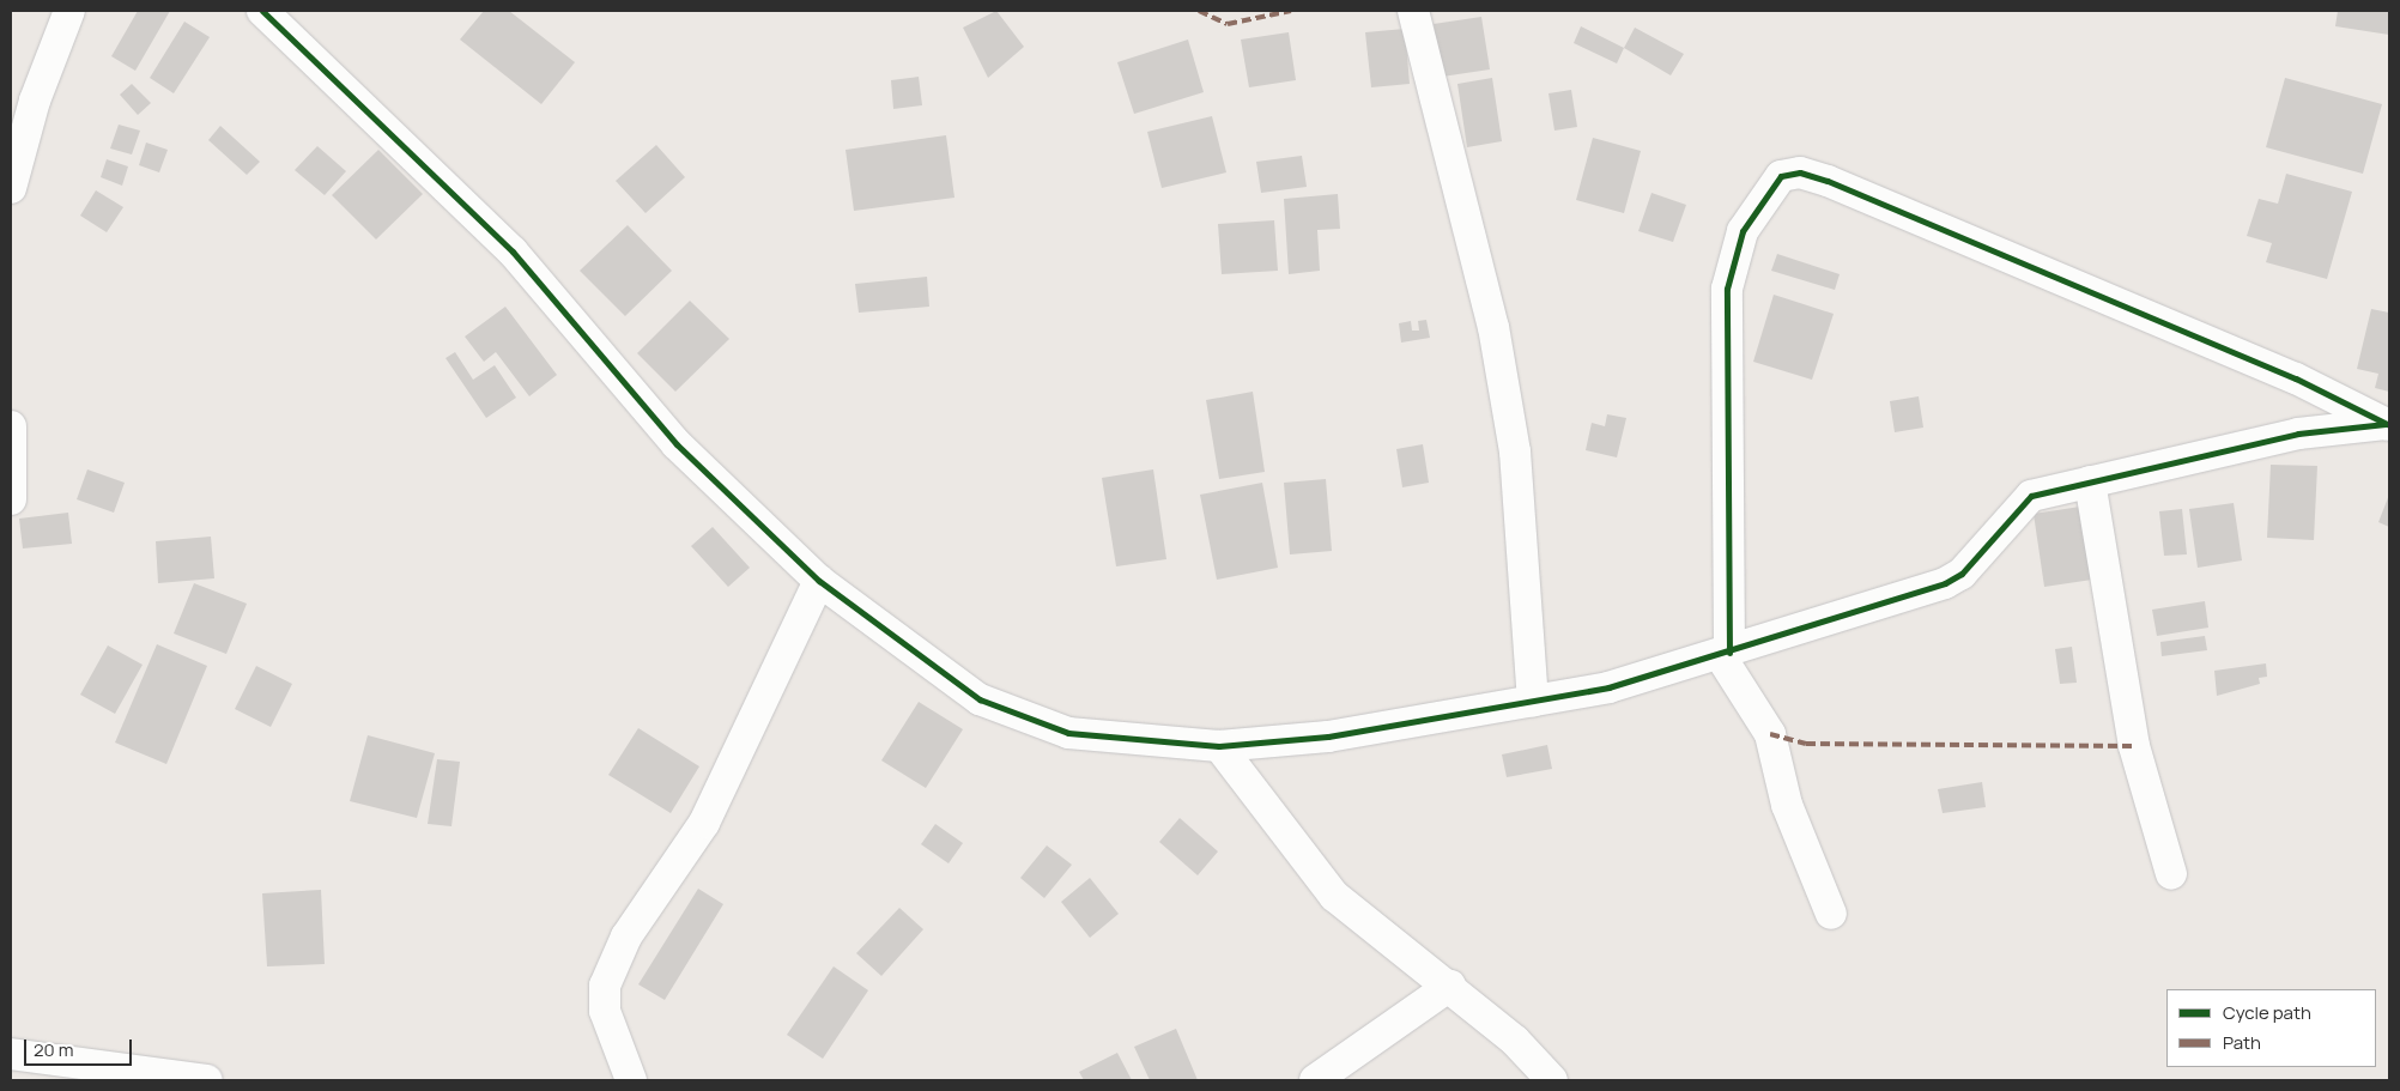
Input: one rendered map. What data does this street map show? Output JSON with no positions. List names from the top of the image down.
{
  "legend": ["Cycle path", "Path"],
  "scale_bar": "20 m"
}
